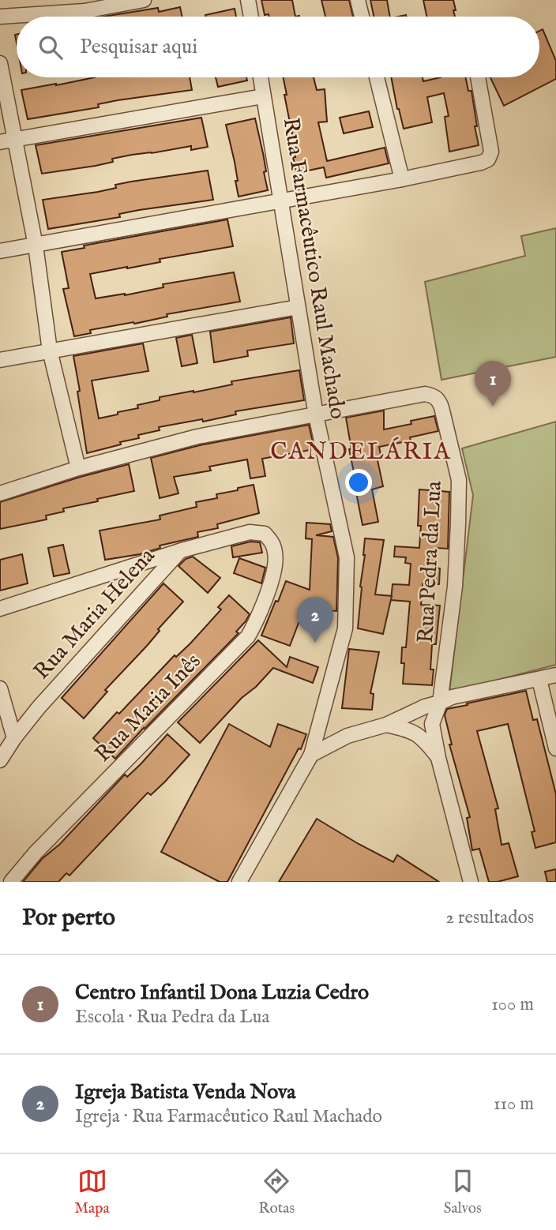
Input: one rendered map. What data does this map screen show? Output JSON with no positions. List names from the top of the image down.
{
  "streets": {
    "street": [
      "Rua Farmacêutico Raul Machado",
      "Rua Pedra da Lua",
      "Rua Maria Helena",
      "Rua Maria Inês"
    ]
  },
  "crossings": [
    ["Rua Farmacêutico Raul Machado", "Rua Pedra da Lua"],
    ["Rua Maria Helena", "Rua Maria Inês"]
  ],
  "districts": ["CANDELÁRIA"],
  "page": {
    "search": "Pesquisar aqui",
    "pins": ["1", "2"],
    "heading": ["Por perto", "2 resultados"],
    "list": [
      {
        "mark": "1",
        "name": "Centro Infantil Dona Luzia Cedro",
        "note": "Escola · Rua Pedra da Lua",
        "value": "100 m"
      },
      {
        "mark": "2",
        "name": "Igreja Batista Venda Nova",
        "note": "Igreja · Rua Farmacêutico Raul Machado",
        "value": "110 m"
      }
    ],
    "nav": ["Mapa", "Rotas", "Salvos"]
  }
}
